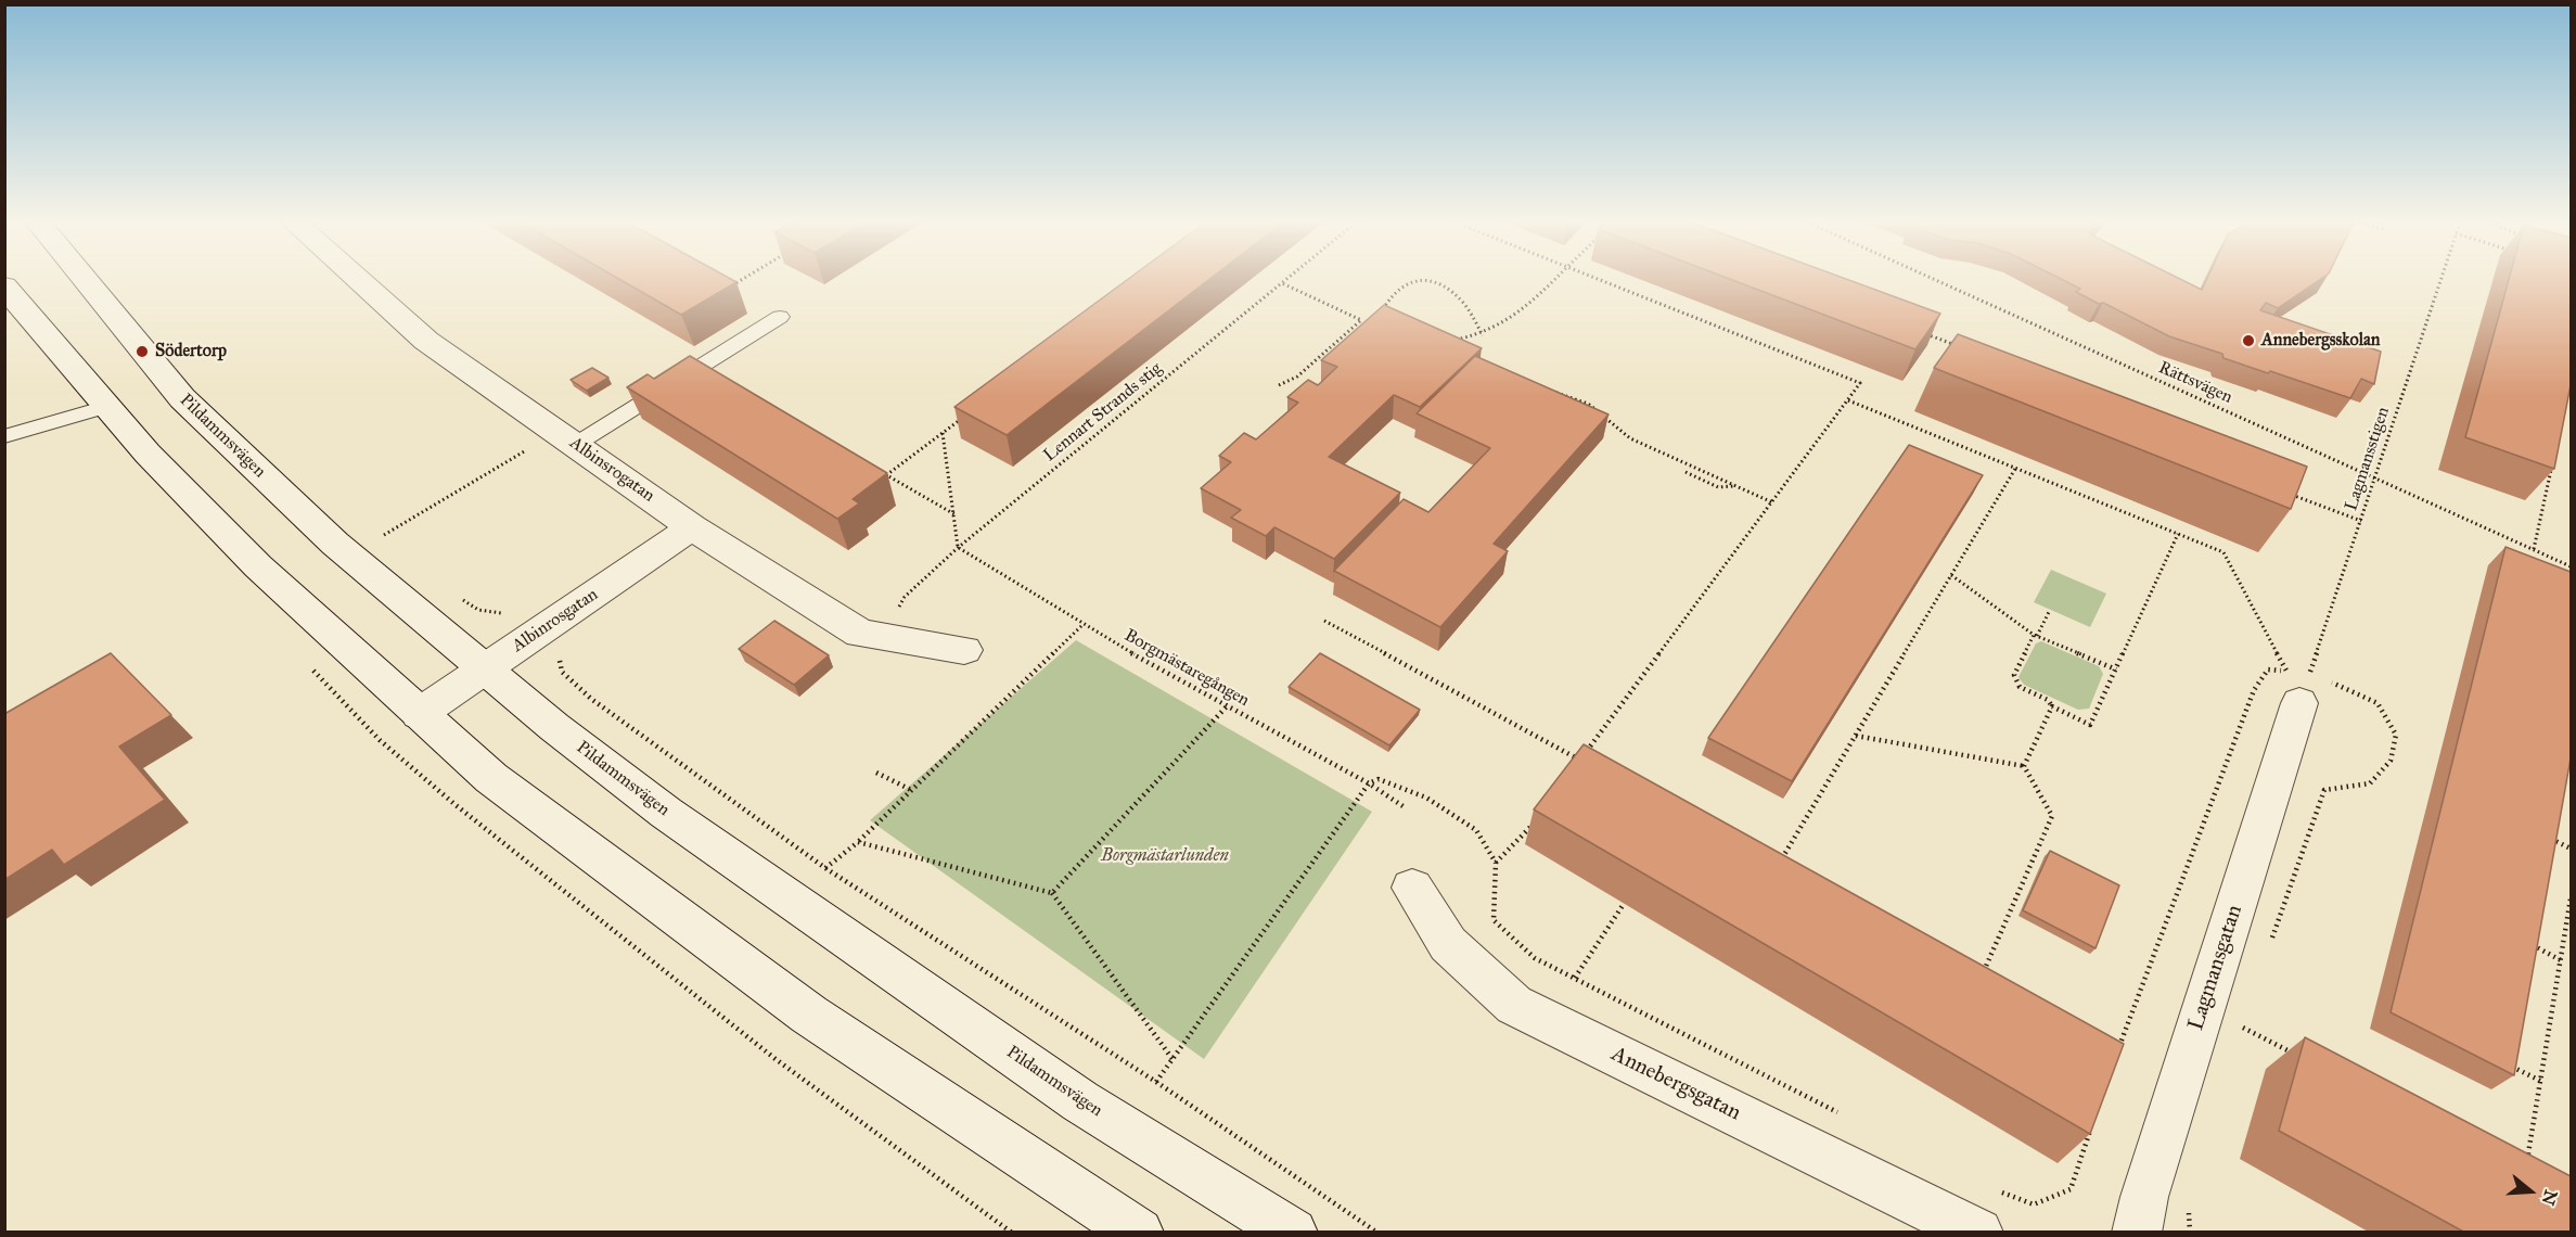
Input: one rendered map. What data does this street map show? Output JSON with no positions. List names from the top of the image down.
{
  "streets": {
    "main road": [
      "Pildammsvägen",
      "Albinsrogatan",
      "Albinrosgatan",
      "Lagmansgatan",
      "Annebergsgatan"
    ],
    "path": [
      "Rättsvägen",
      "Lennart Strands stig",
      "Lagmansstigen",
      "Borgmästaregången"
    ]
  },
  "crossings": [
    ["Rättsvägen", "Lagmansstigen"],
    ["Lennart Strands stig", "Albinsrogatan"],
    ["Lennart Strands stig", "Borgmästaregången"],
    ["Pildammsvägen", "Albinrosgatan"],
    ["Lagmansstigen", "Lagmansgatan"],
    ["Albinsrogatan", "Albinrosgatan"]
  ],
  "parks": ["Borgmästarlunden"],
  "places": ["Annebergsskolan", "Södertorp"],
  "north": "right"
}
